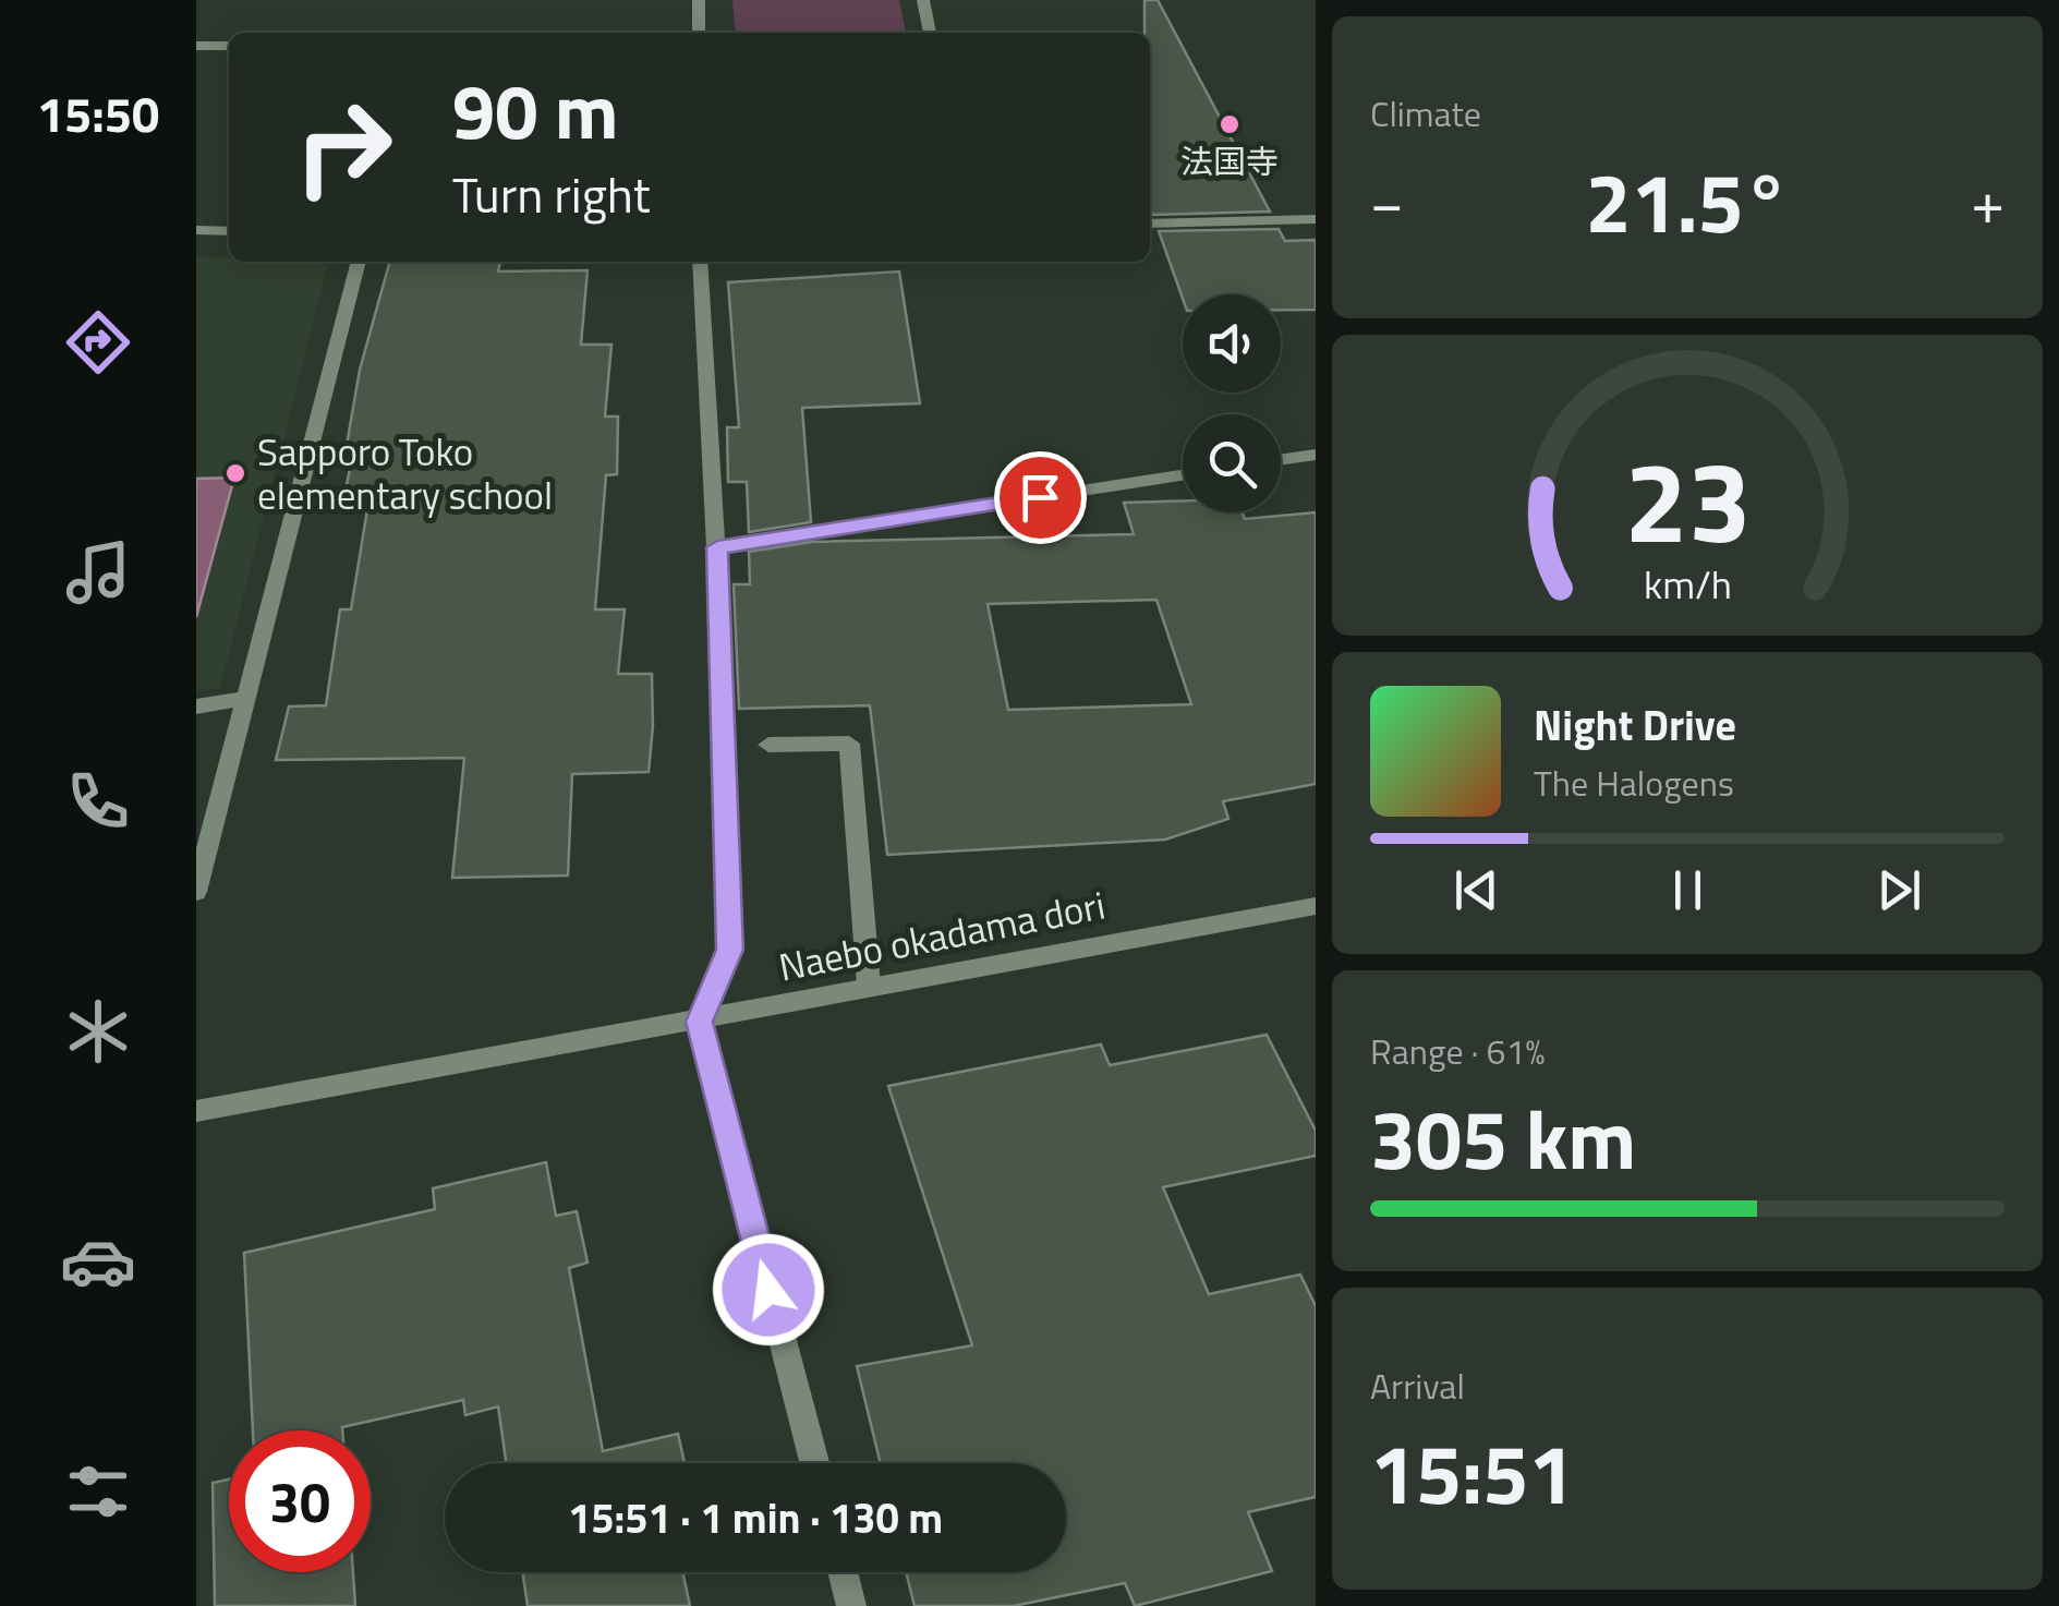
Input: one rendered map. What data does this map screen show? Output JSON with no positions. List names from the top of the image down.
{
  "streets": {
    "street": ["Naebo okadama dori"]
  },
  "places": ["法国寺", "Sapporo Toko elementary school"],
  "page": {
    "tabs": "15:50",
    "tile": [
      "Climate",
      ["Range · 61%", "305 km"],
      ["Arrival", "15:51"]
    ],
    "turn": ["90 m", "Turn right"],
    "heat": ["−", "21.5°", "+"],
    "song": ["Night Drive", "The Halogens"],
    "limit": "30",
    "trip": "15:51 · 1 min · 130 m",
    "gauge": ["23", "km/h"]
  }
}
